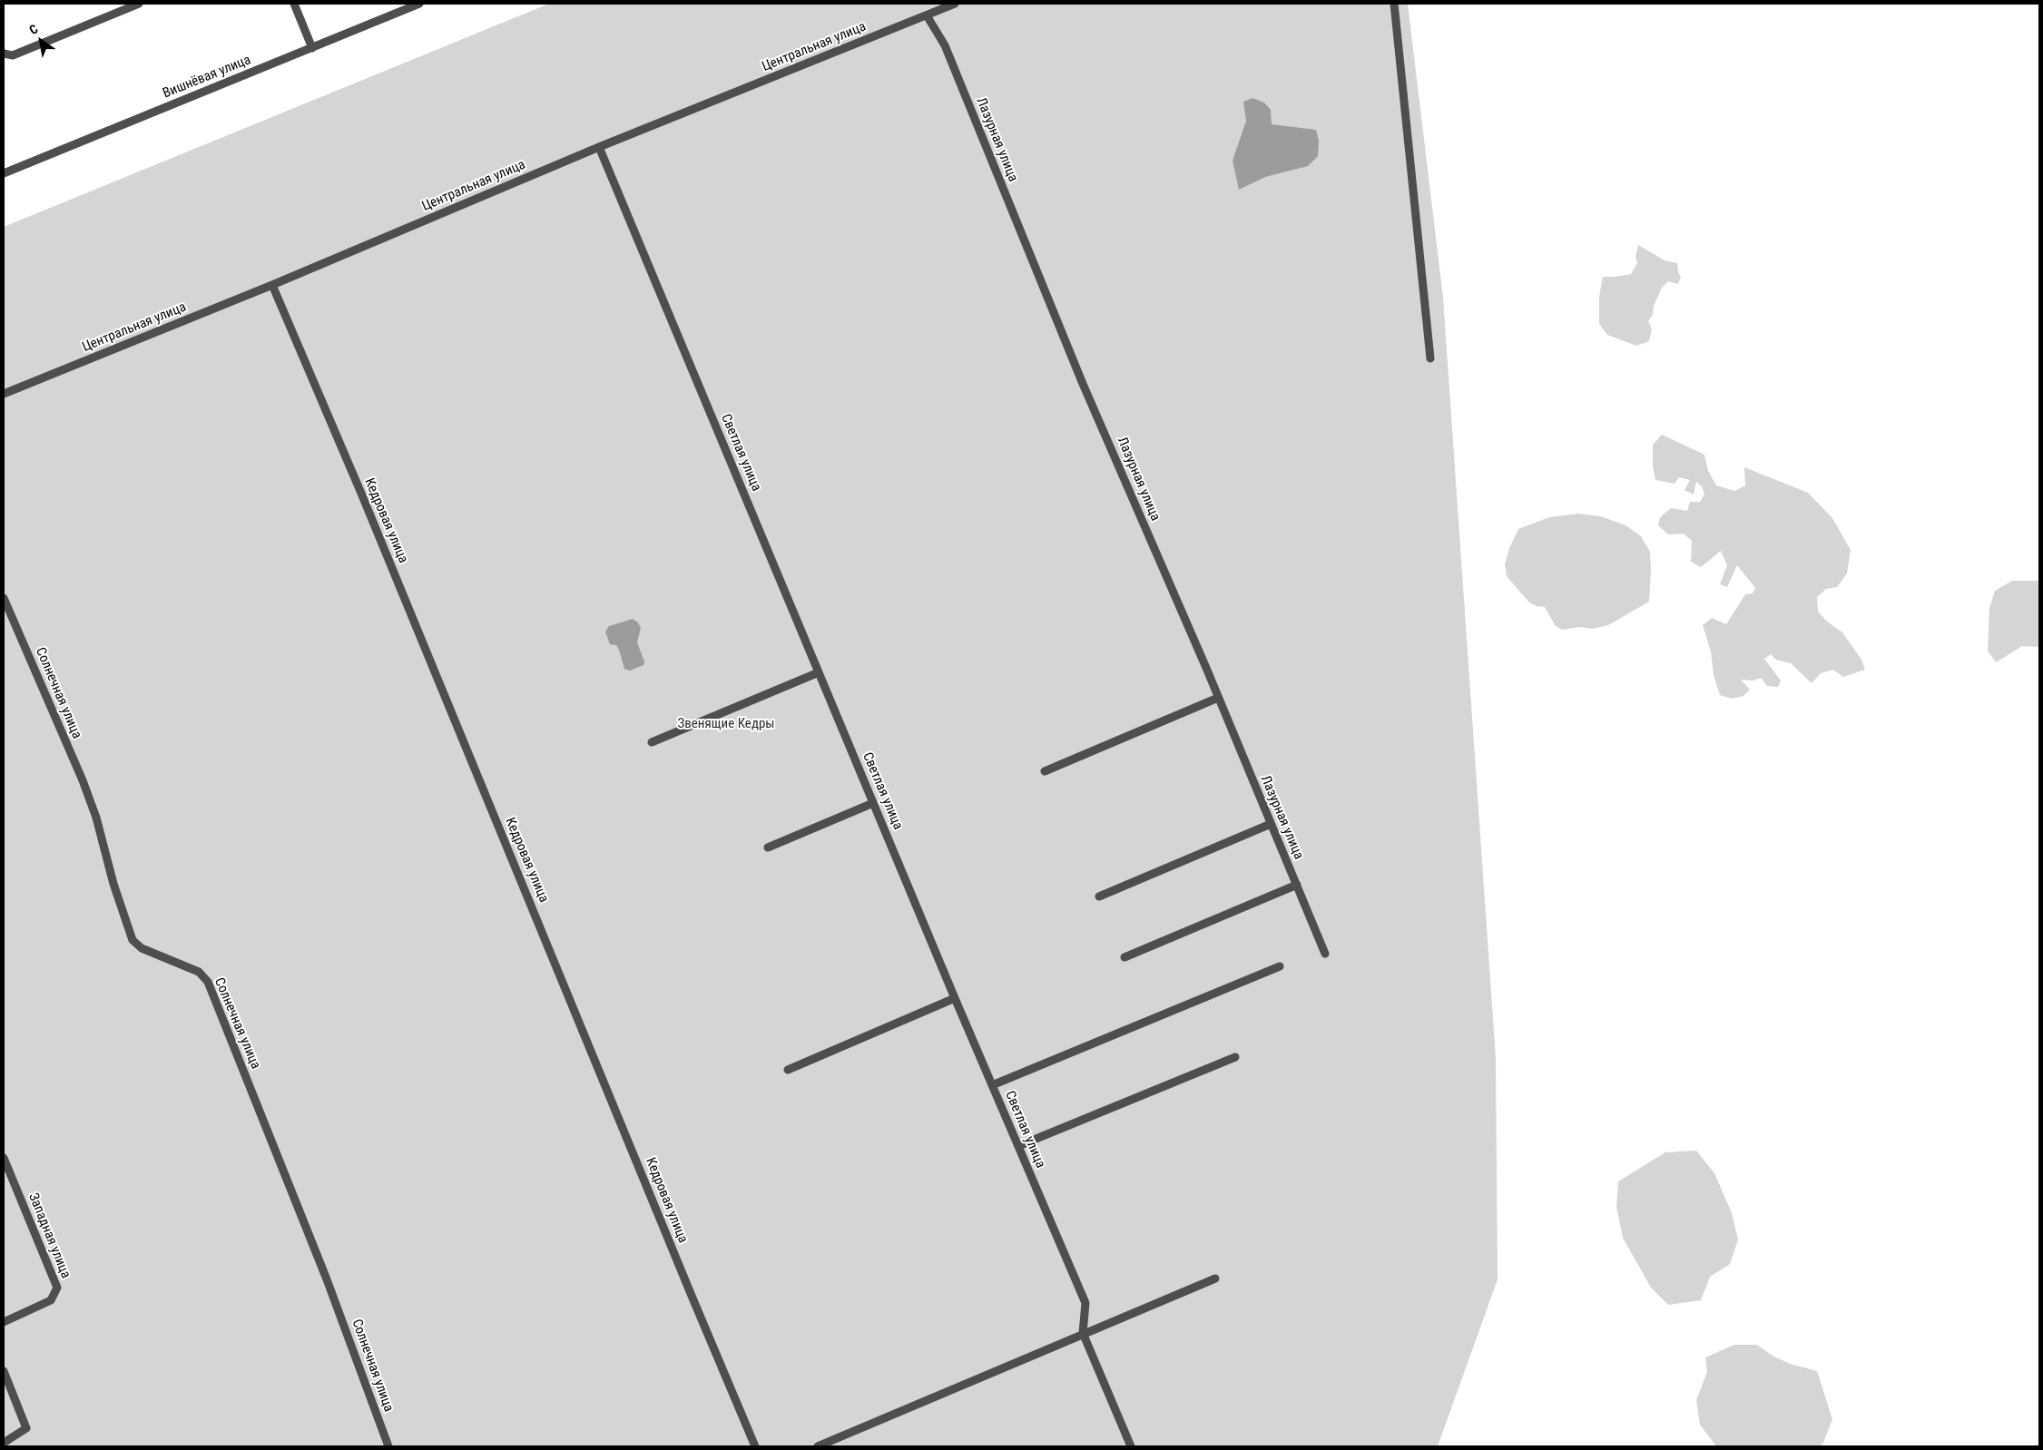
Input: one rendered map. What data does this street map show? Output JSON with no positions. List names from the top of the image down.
{
  "streets": {
    "street": [
      "Центральная улица",
      "Вишнёвая улица",
      "Лазурная улица",
      "Светлая улица",
      "Кедровая улица",
      "Солнечная улица",
      "Западная улица"
    ]
  },
  "crossings": [
    ["Центральная улица", "Лазурная улица"],
    ["Центральная улица", "Светлая улица"],
    ["Центральная улица", "Кедровая улица"]
  ],
  "parks": ["Звенящие Кедры"],
  "north": "top left"
}
